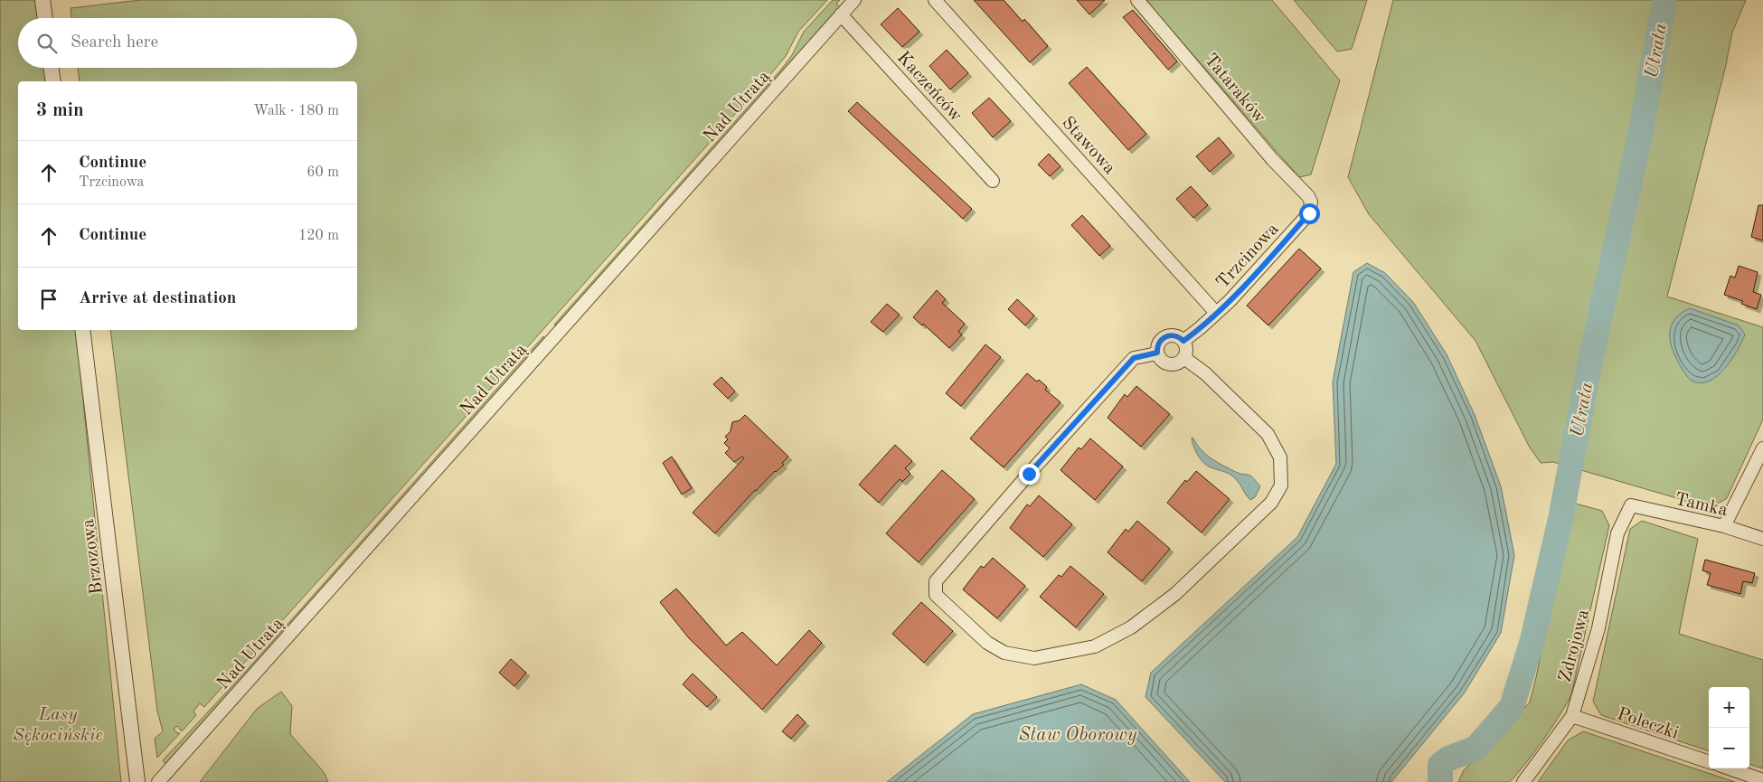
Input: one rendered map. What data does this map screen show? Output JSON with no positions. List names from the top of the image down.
{
  "streets": {
    "street": [
      "Kaczeńców",
      "Tataraków",
      "Nad Utratą",
      "Stawowa",
      "Trzcinowa",
      "Tamka",
      "Brzozowa",
      "Zdrojowa",
      "Poleczki"
    ]
  },
  "crossings": [
    ["Kaczeńców", "Nad Utratą"],
    ["Tataraków", "Trzcinowa"],
    ["Stawowa", "Trzcinowa"],
    ["Tamka", "Zdrojowa"],
    ["Zdrojowa", "Poleczki"]
  ],
  "water": ["Utrata", "Staw Oborowy"],
  "parks": ["Lasy Sękocińskie"],
  "page": {
    "search": "Search here",
    "heading": ["3 min", "Walk · 180 m"],
    "list": [
      ["Continue", "Trzcinowa", "60 m"],
      ["Continue", "120 m"],
      "Arrive at destination"
    ],
    "map_buttons": ["+", "−"]
  }
}
